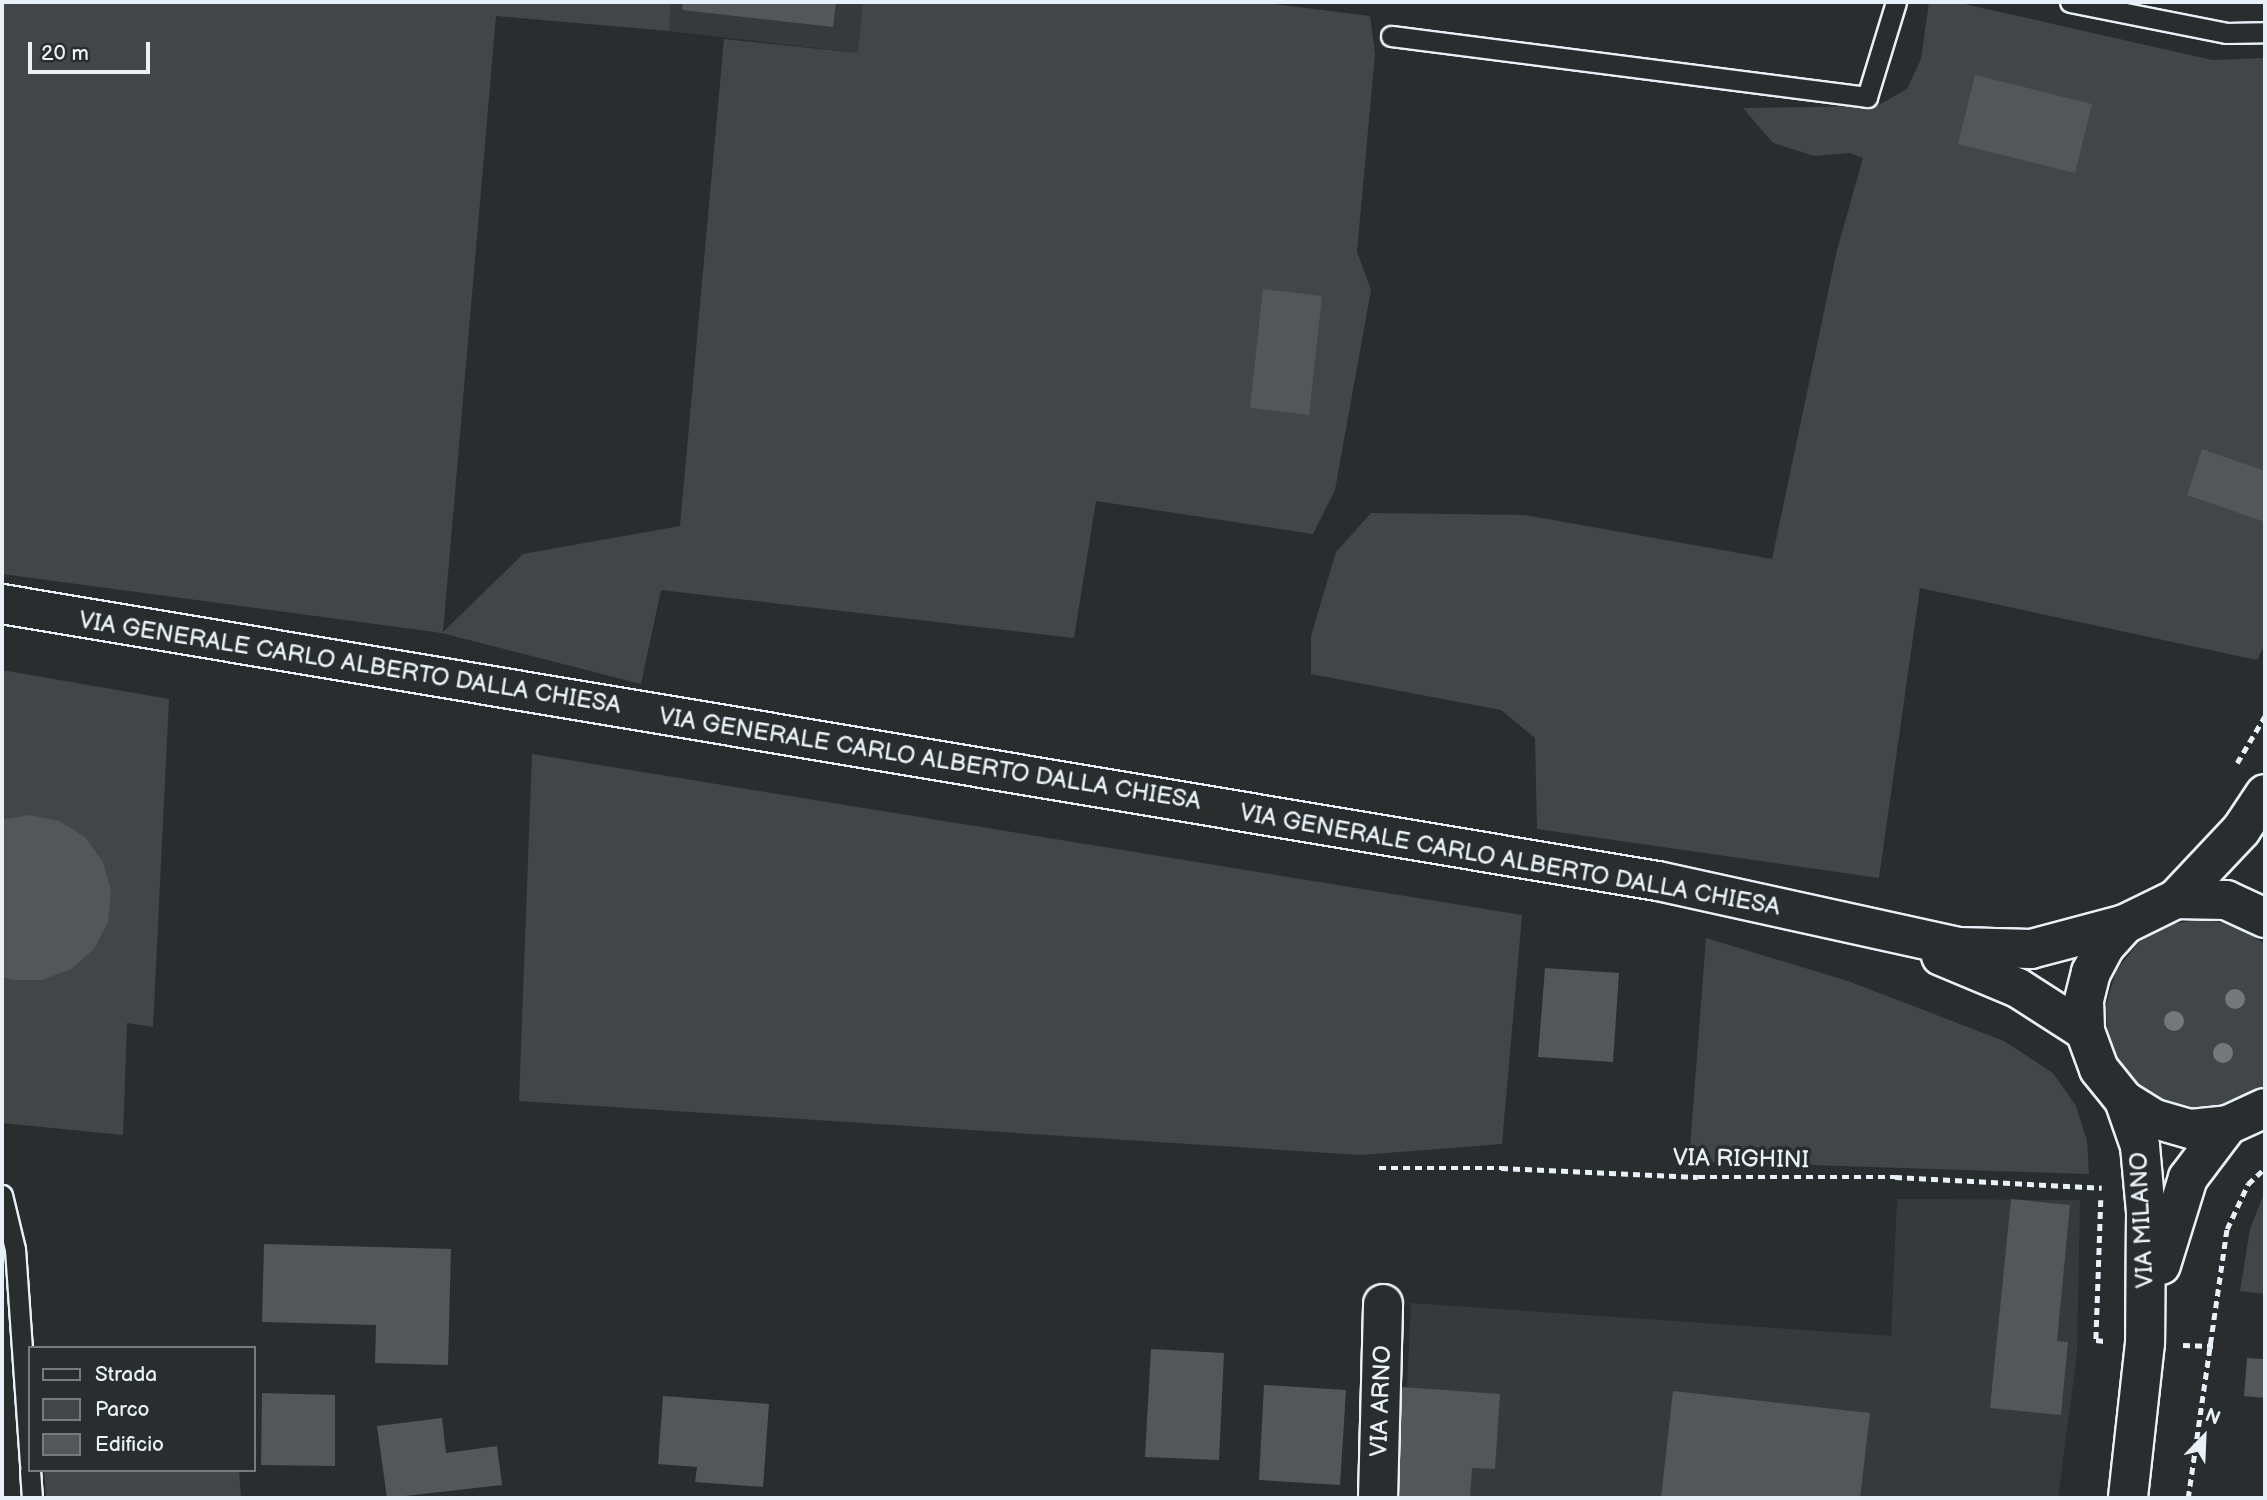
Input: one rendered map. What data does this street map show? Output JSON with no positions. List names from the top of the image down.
{
  "streets": {
    "street": ["VIA GENERALE CARLO ALBERTO DALLA CHIESA", "VIA MILANO", "VIA ARNO"],
    "path": ["VIA RIGHINI"]
  },
  "legend": ["Strada", "Parco", "Edificio"],
  "scale_bar": "20 m",
  "north": "top right"
}
